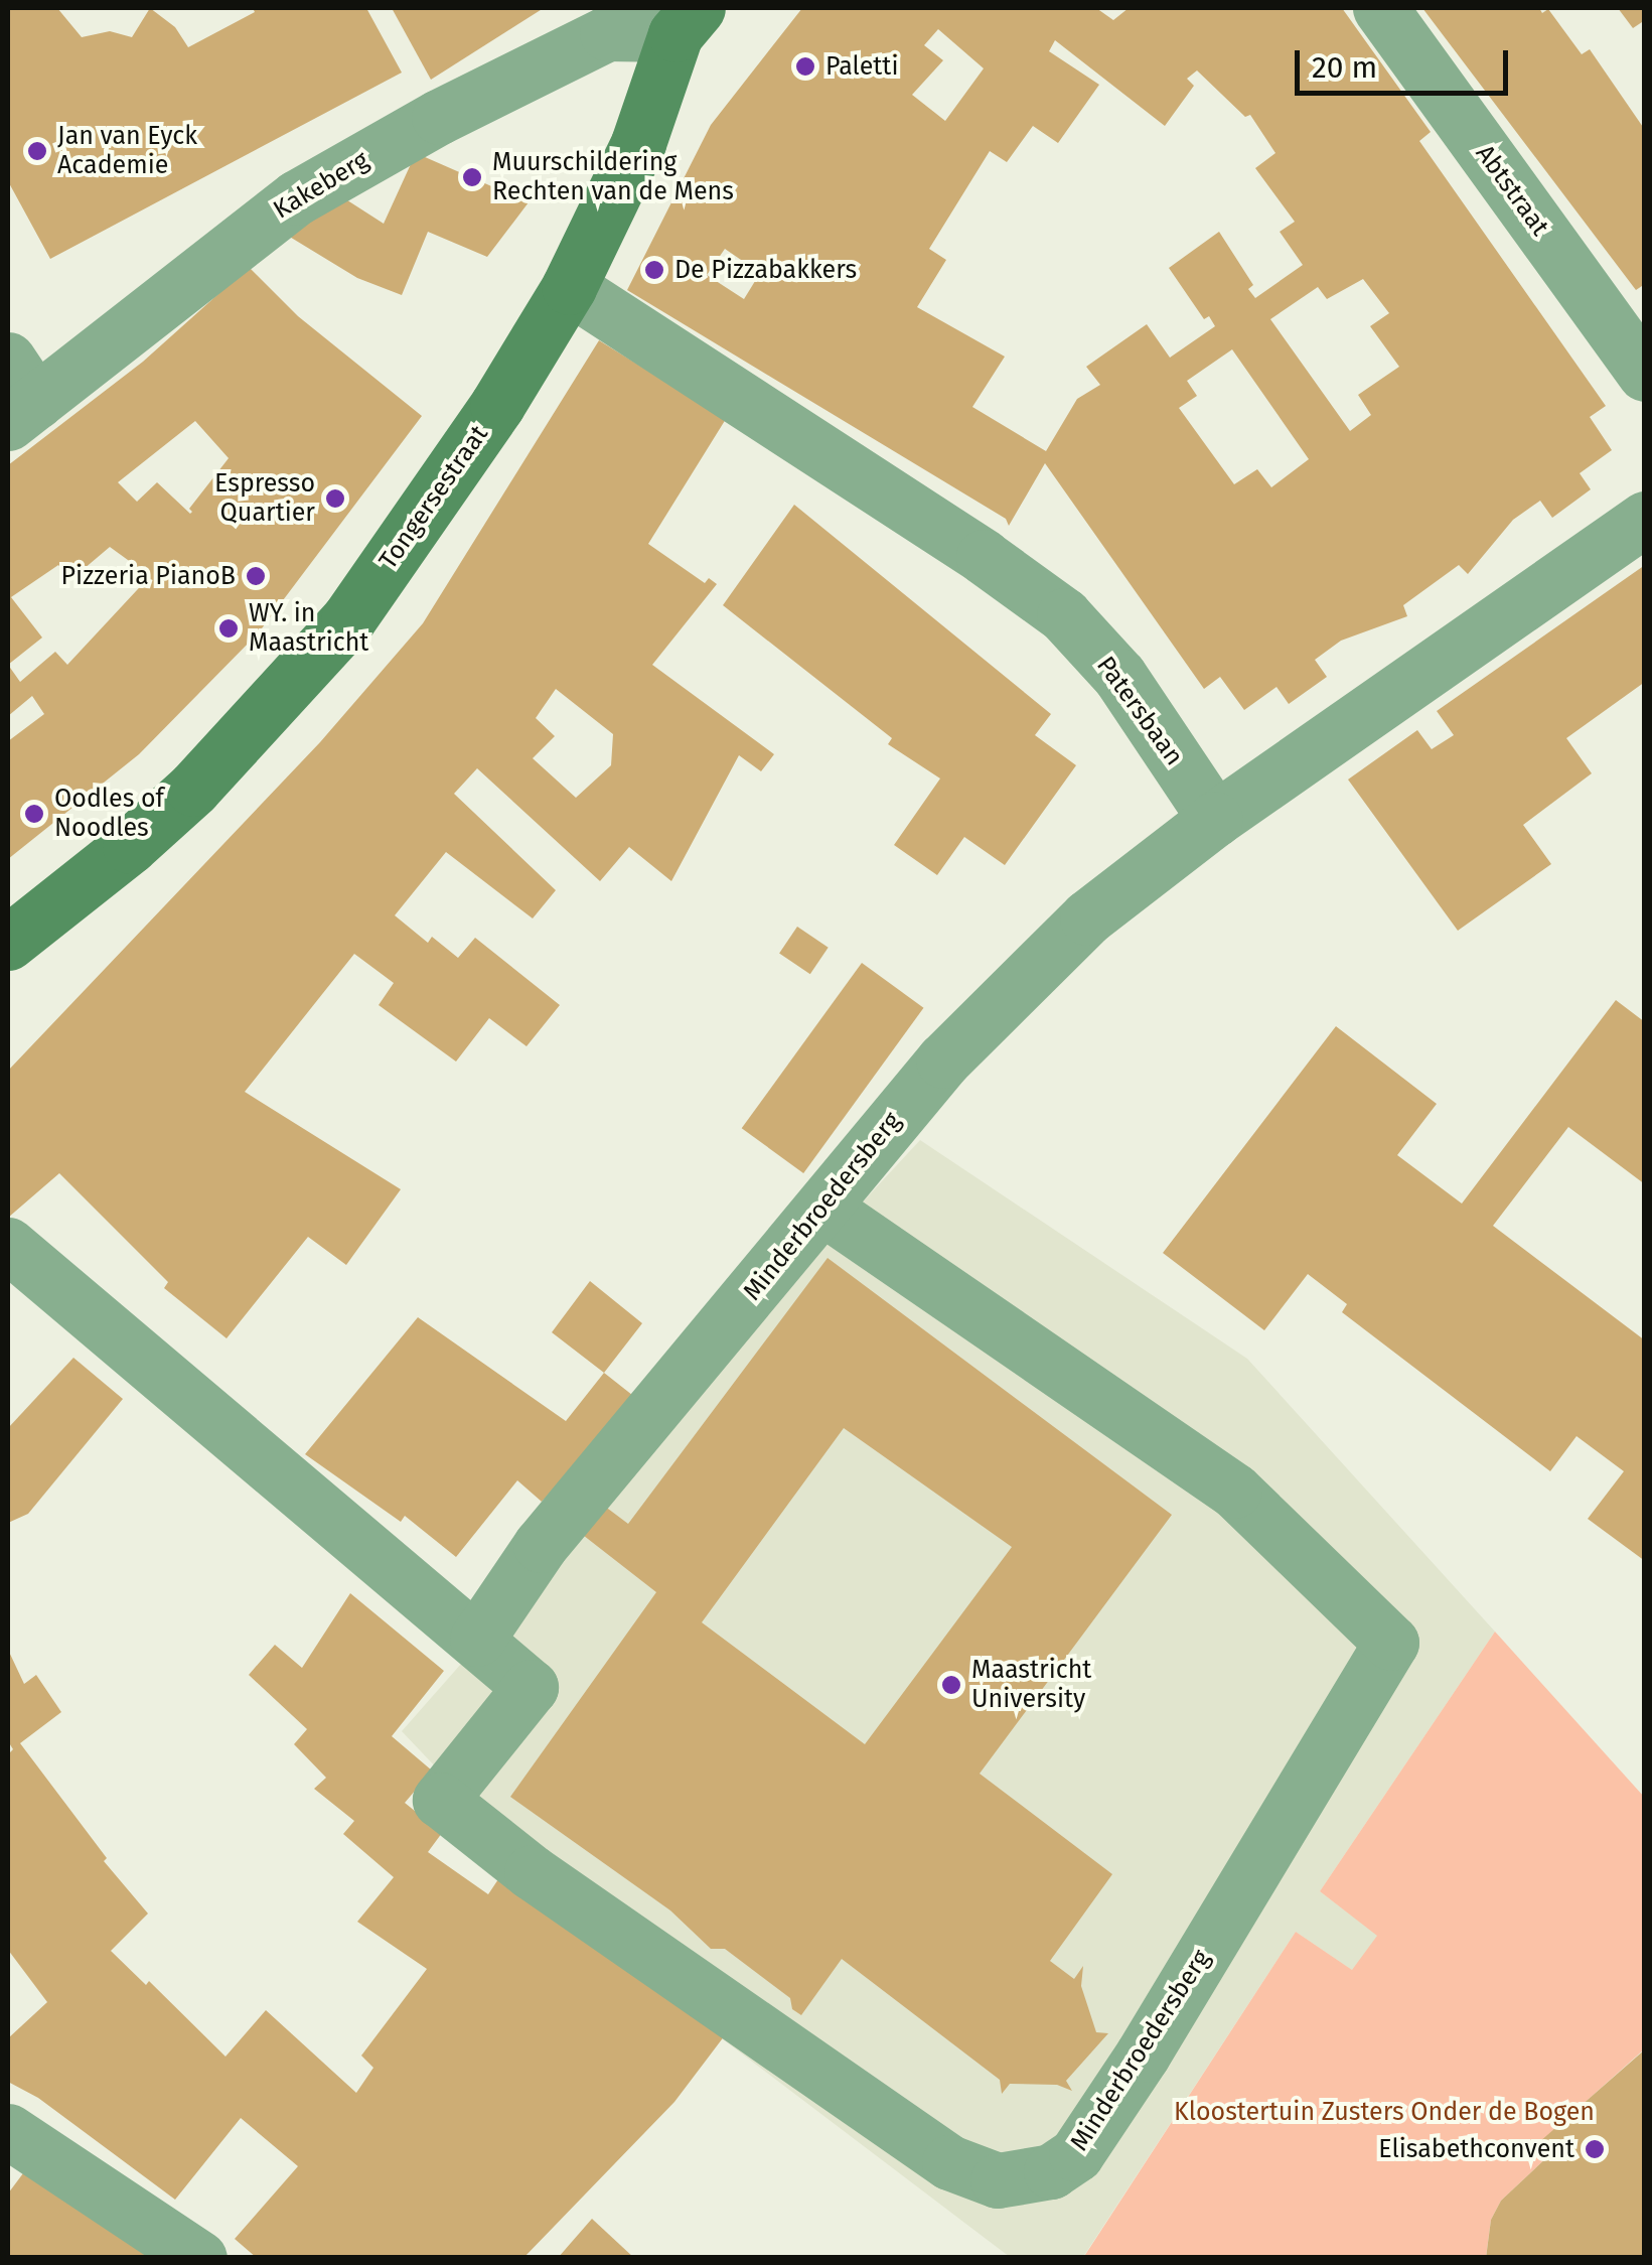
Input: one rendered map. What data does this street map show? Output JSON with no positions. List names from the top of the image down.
{
  "streets": {
    "street": [
      "Kakeberg",
      "Abtstraat",
      "Tongersestraat",
      "Patersbaan",
      "Minderbroedersberg"
    ]
  },
  "crossings": [
    ["Kakeberg", "Tongersestraat"],
    ["Tongersestraat", "Patersbaan"],
    ["Patersbaan", "Minderbroedersberg"]
  ],
  "parks": ["Kloostertuin Zusters Onder de Bogen"],
  "places": [
    "Paletti",
    "Jan van Eyck Academie",
    "Muurschildering Rechten van de Mens",
    "De Pizzabakkers",
    "Espresso Quartier",
    "Pizzeria PianoB",
    "WY. in Maastricht",
    "Oodles of Noodles",
    "Maastricht University",
    "Elisabethconvent"
  ],
  "scale_bar": "20 m"
}
